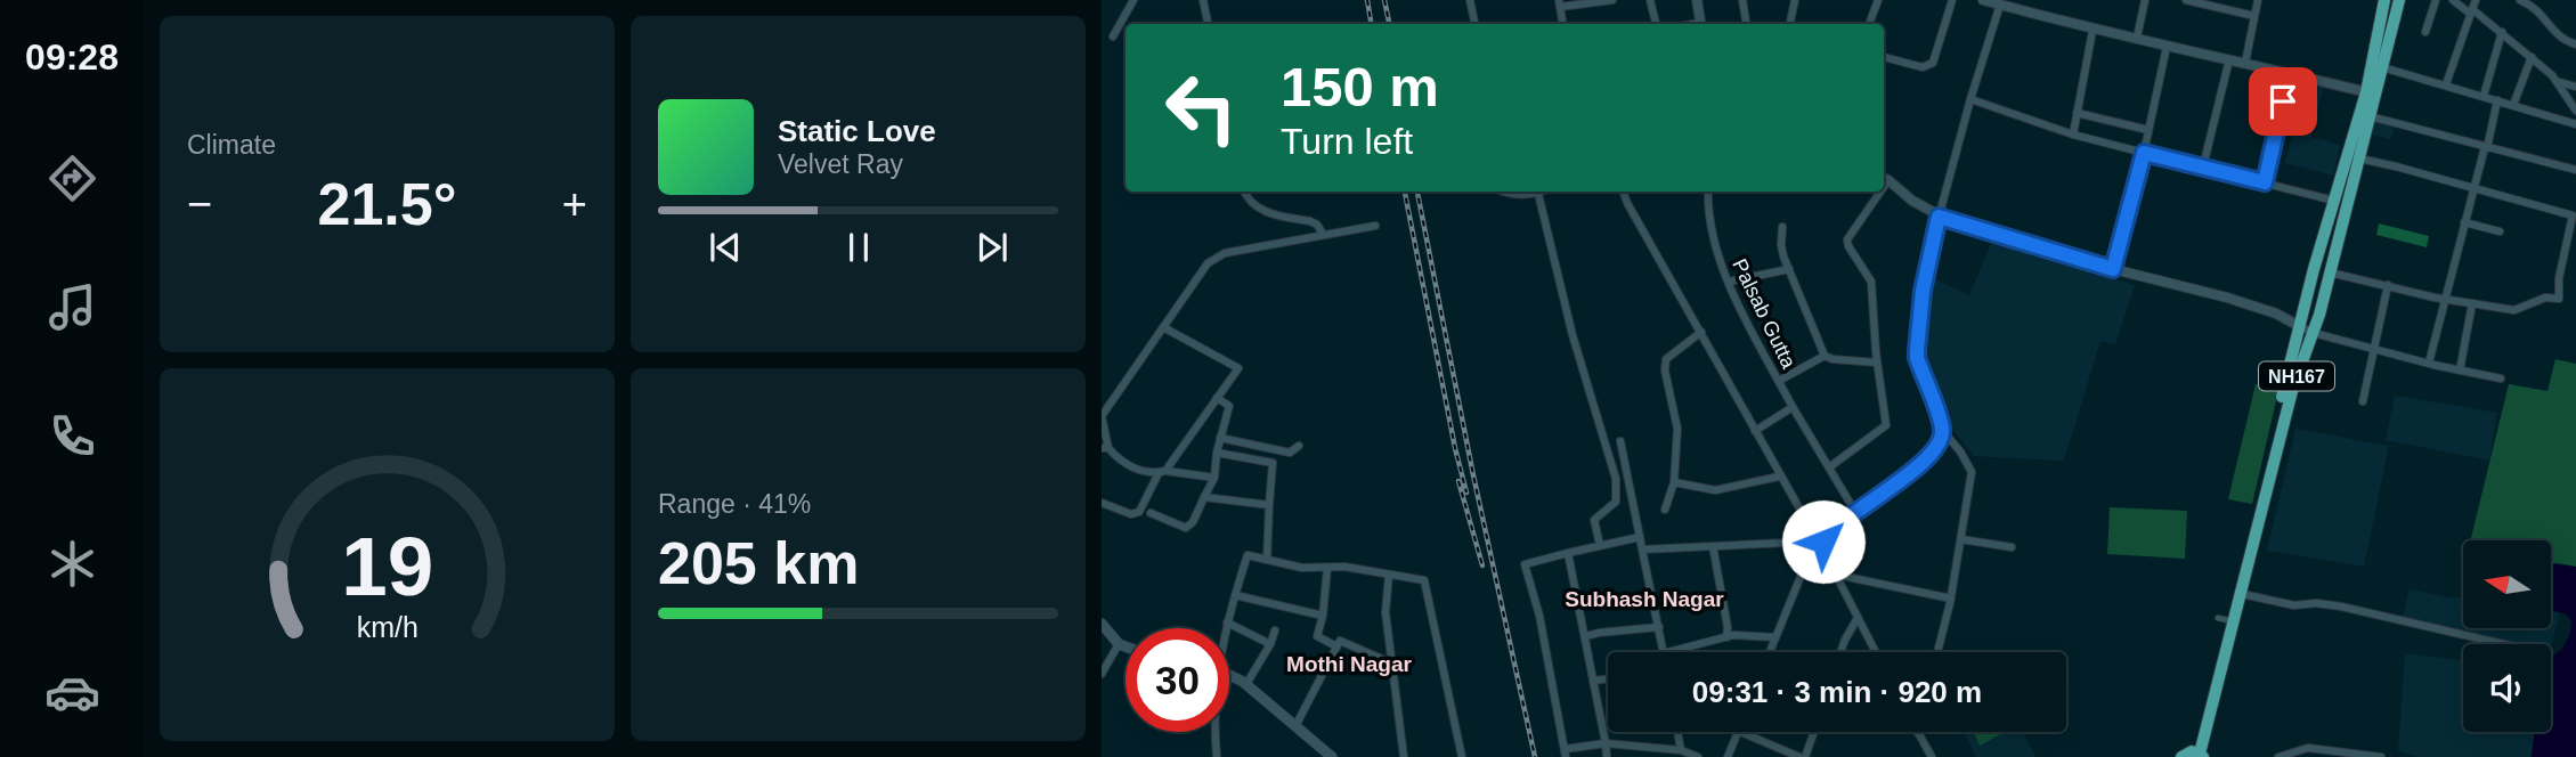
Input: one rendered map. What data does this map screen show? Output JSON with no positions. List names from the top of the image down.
{
  "streets": {
    "highway": ["NH167"],
    "street": ["Palsab Gutta"]
  },
  "districts": ["Subhash Nagar", "Mothi Nagar"],
  "north": "left",
  "page": {
    "tabs": "09:28",
    "tile": [
      "Climate",
      ["Range · 41%", "205 km"]
    ],
    "turn": ["150 m", "Turn left"],
    "song": ["Static Love", "Velvet Ray"],
    "heat": ["−", "21.5°", "+"],
    "limit": "30",
    "trip": "09:31 · 3 min · 920 m",
    "gauge": ["19", "km/h"]
  }
}
